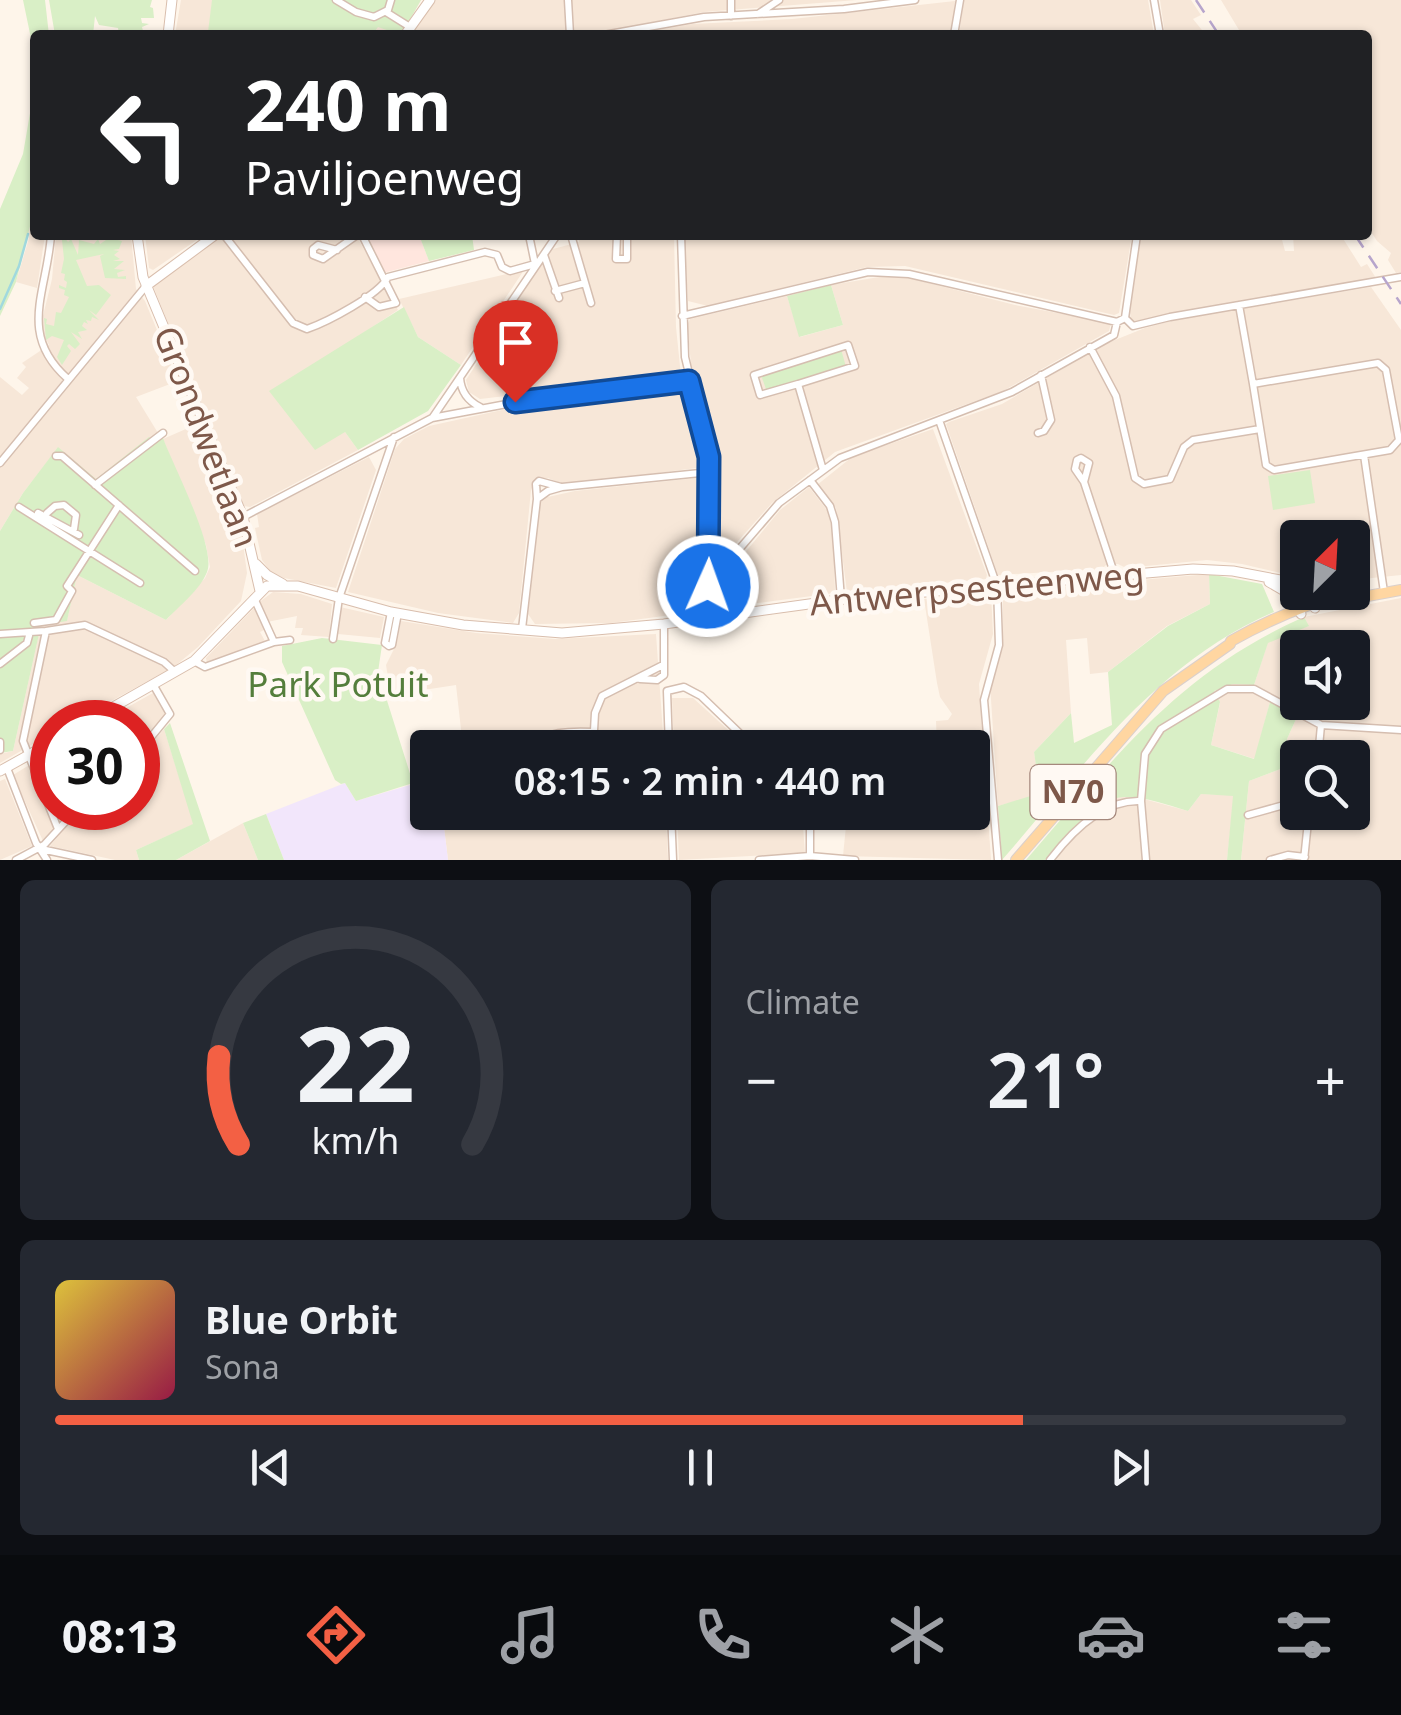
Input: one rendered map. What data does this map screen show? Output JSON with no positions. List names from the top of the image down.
{
  "streets": {
    "main road": ["Grondwetlaan", "Antwerpsesteenweg", "N70"]
  },
  "crossings": [
    ["Grondwetlaan", "Antwerpsesteenweg"]
  ],
  "parks": ["Park Potuit"],
  "north": "top right",
  "page": {
    "turn": ["240 m", "Paviljoenweg"],
    "limit": "30",
    "trip": "08:15 · 2 min · 440 m",
    "tile": "Climate",
    "heat": ["−", "21°", "+"],
    "song": ["Blue Orbit", "Sona"],
    "tabs": "08:13",
    "gauge": ["22", "km/h"]
  }
}
